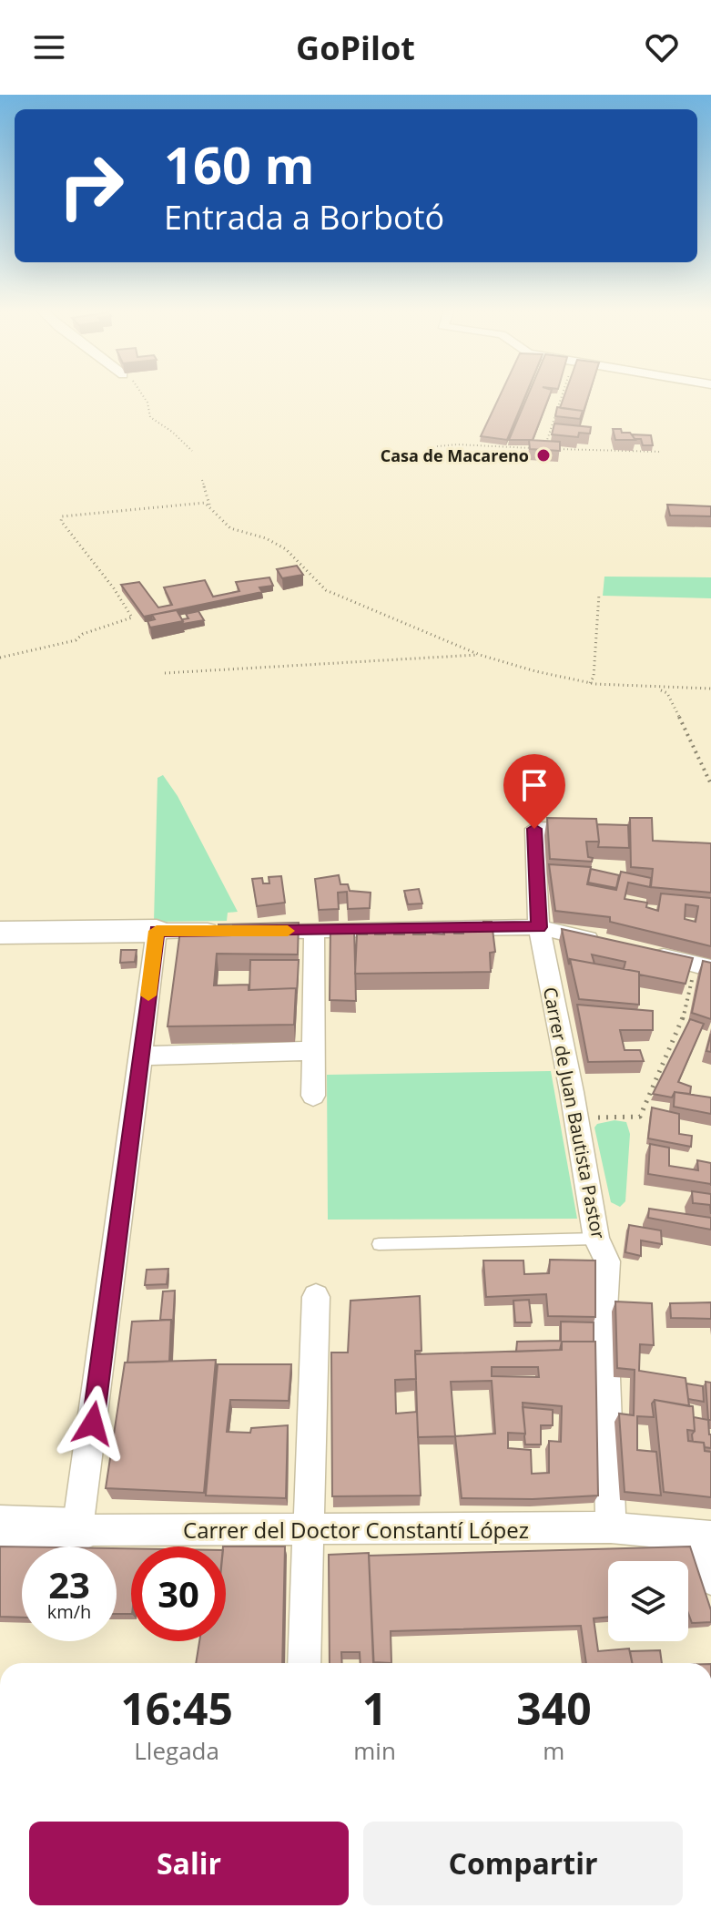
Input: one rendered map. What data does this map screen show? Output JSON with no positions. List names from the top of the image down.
{
  "streets": {
    "street": ["Carrer de Juan Bautista Pastor", "Carrer del Doctor Constantí López"]
  },
  "crossings": [
    ["Carrer de Juan Bautista Pastor", "Carrer del Doctor Constantí López"]
  ],
  "places": ["Casa de Macareno"],
  "page": {
    "header": "GoPilot",
    "turn": ["160 m", "Entrada a Borbotó"],
    "speed": "23 km/h",
    "limit": "30",
    "eta": [
      "16:45",
      "Llegada",
      "1",
      "min",
      "340",
      "m"
    ],
    "buttons": ["Salir", "Compartir"]
  }
}
